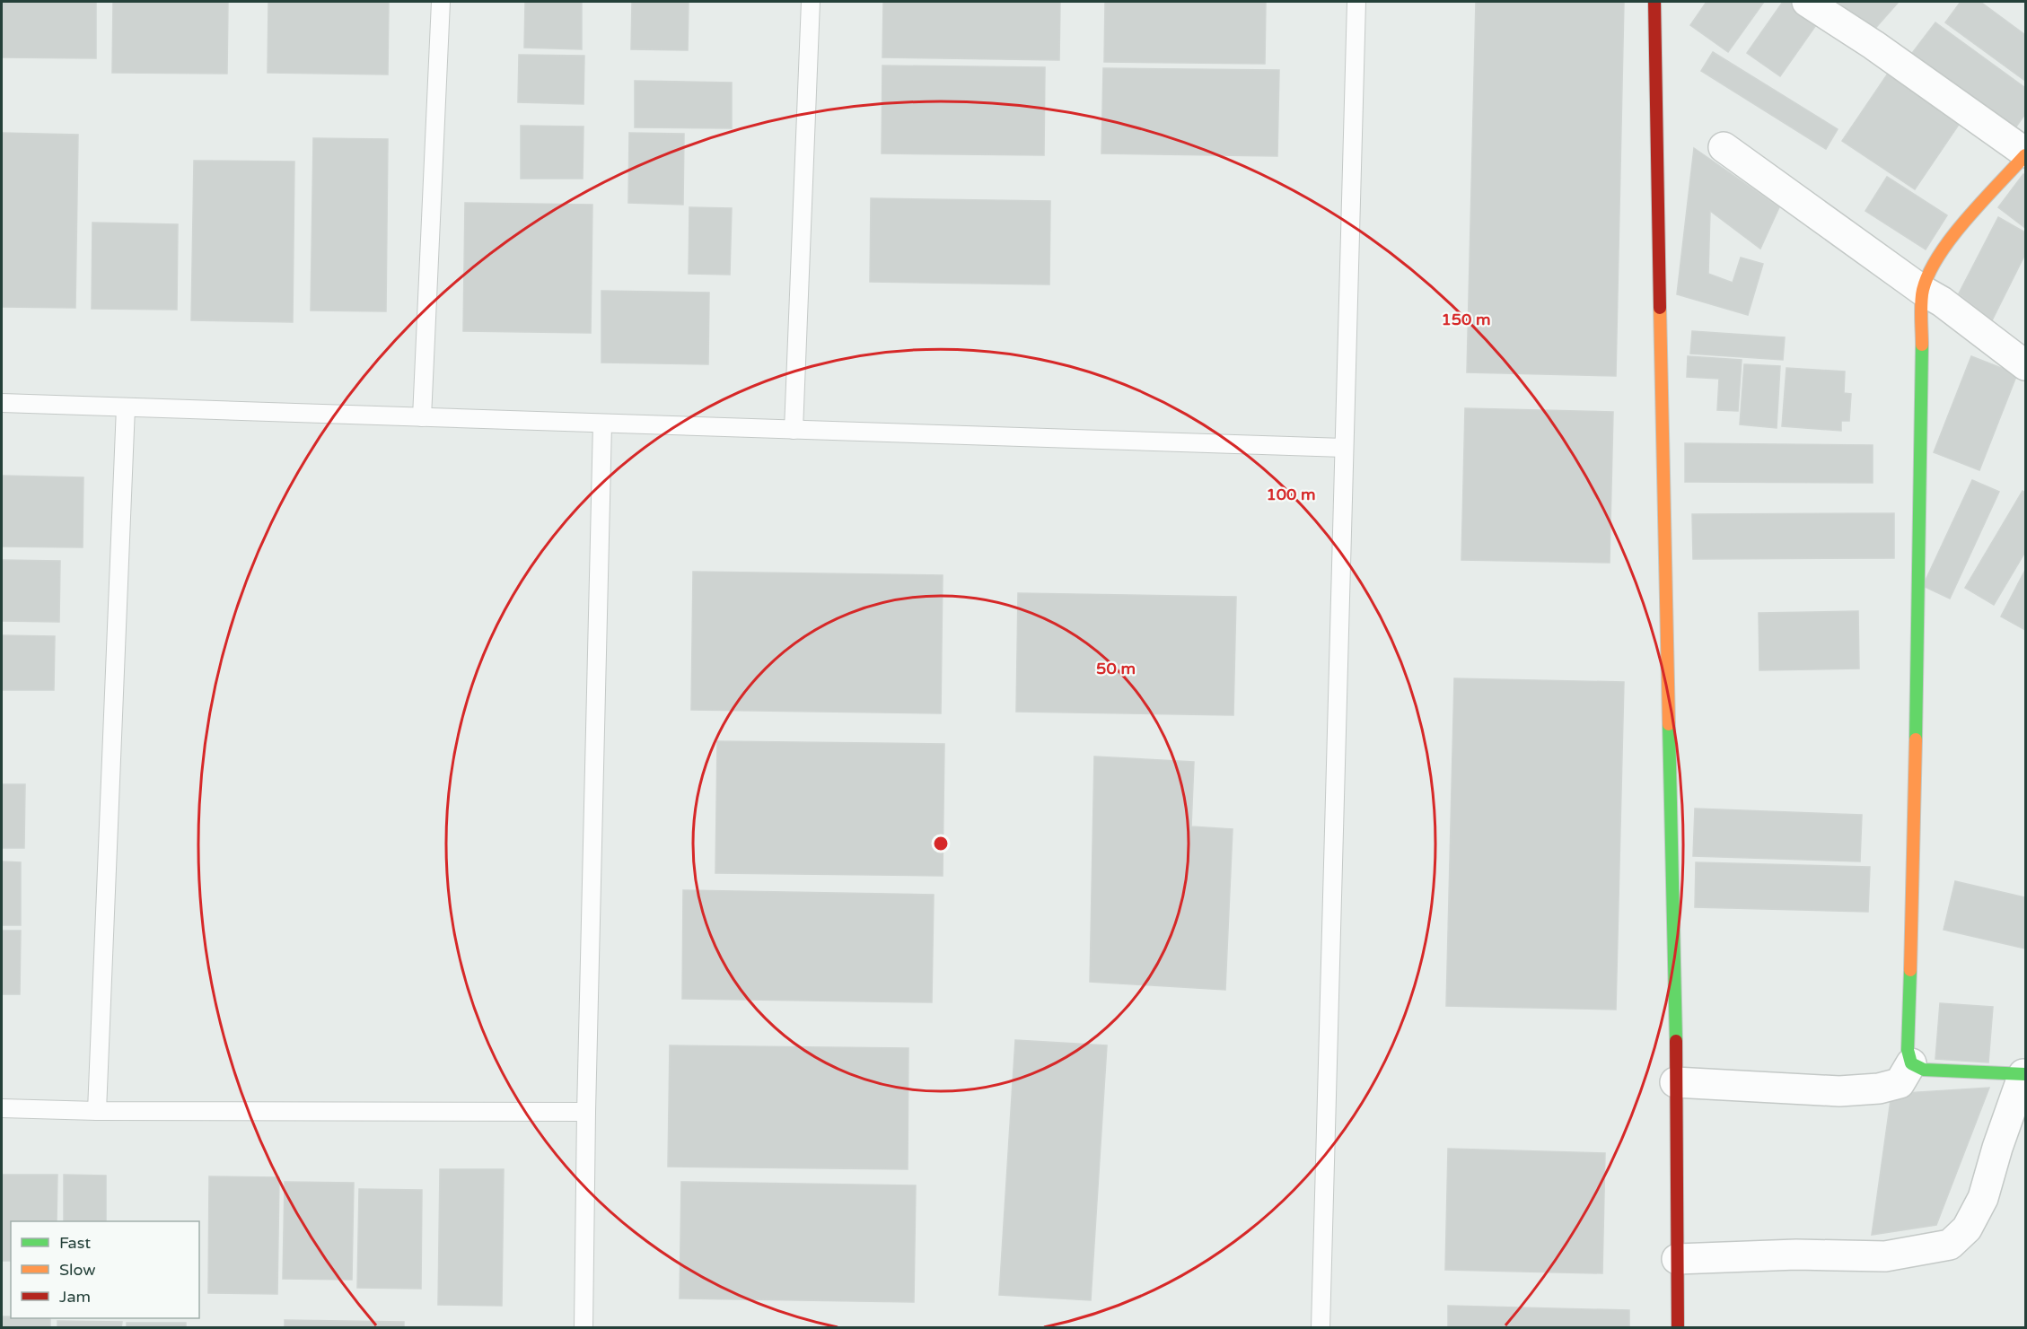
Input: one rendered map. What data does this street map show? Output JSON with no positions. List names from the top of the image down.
{
  "legend": ["Fast", "Slow", "Jam"],
  "rings": ["150 m", "100 m", "50 m"]
}
